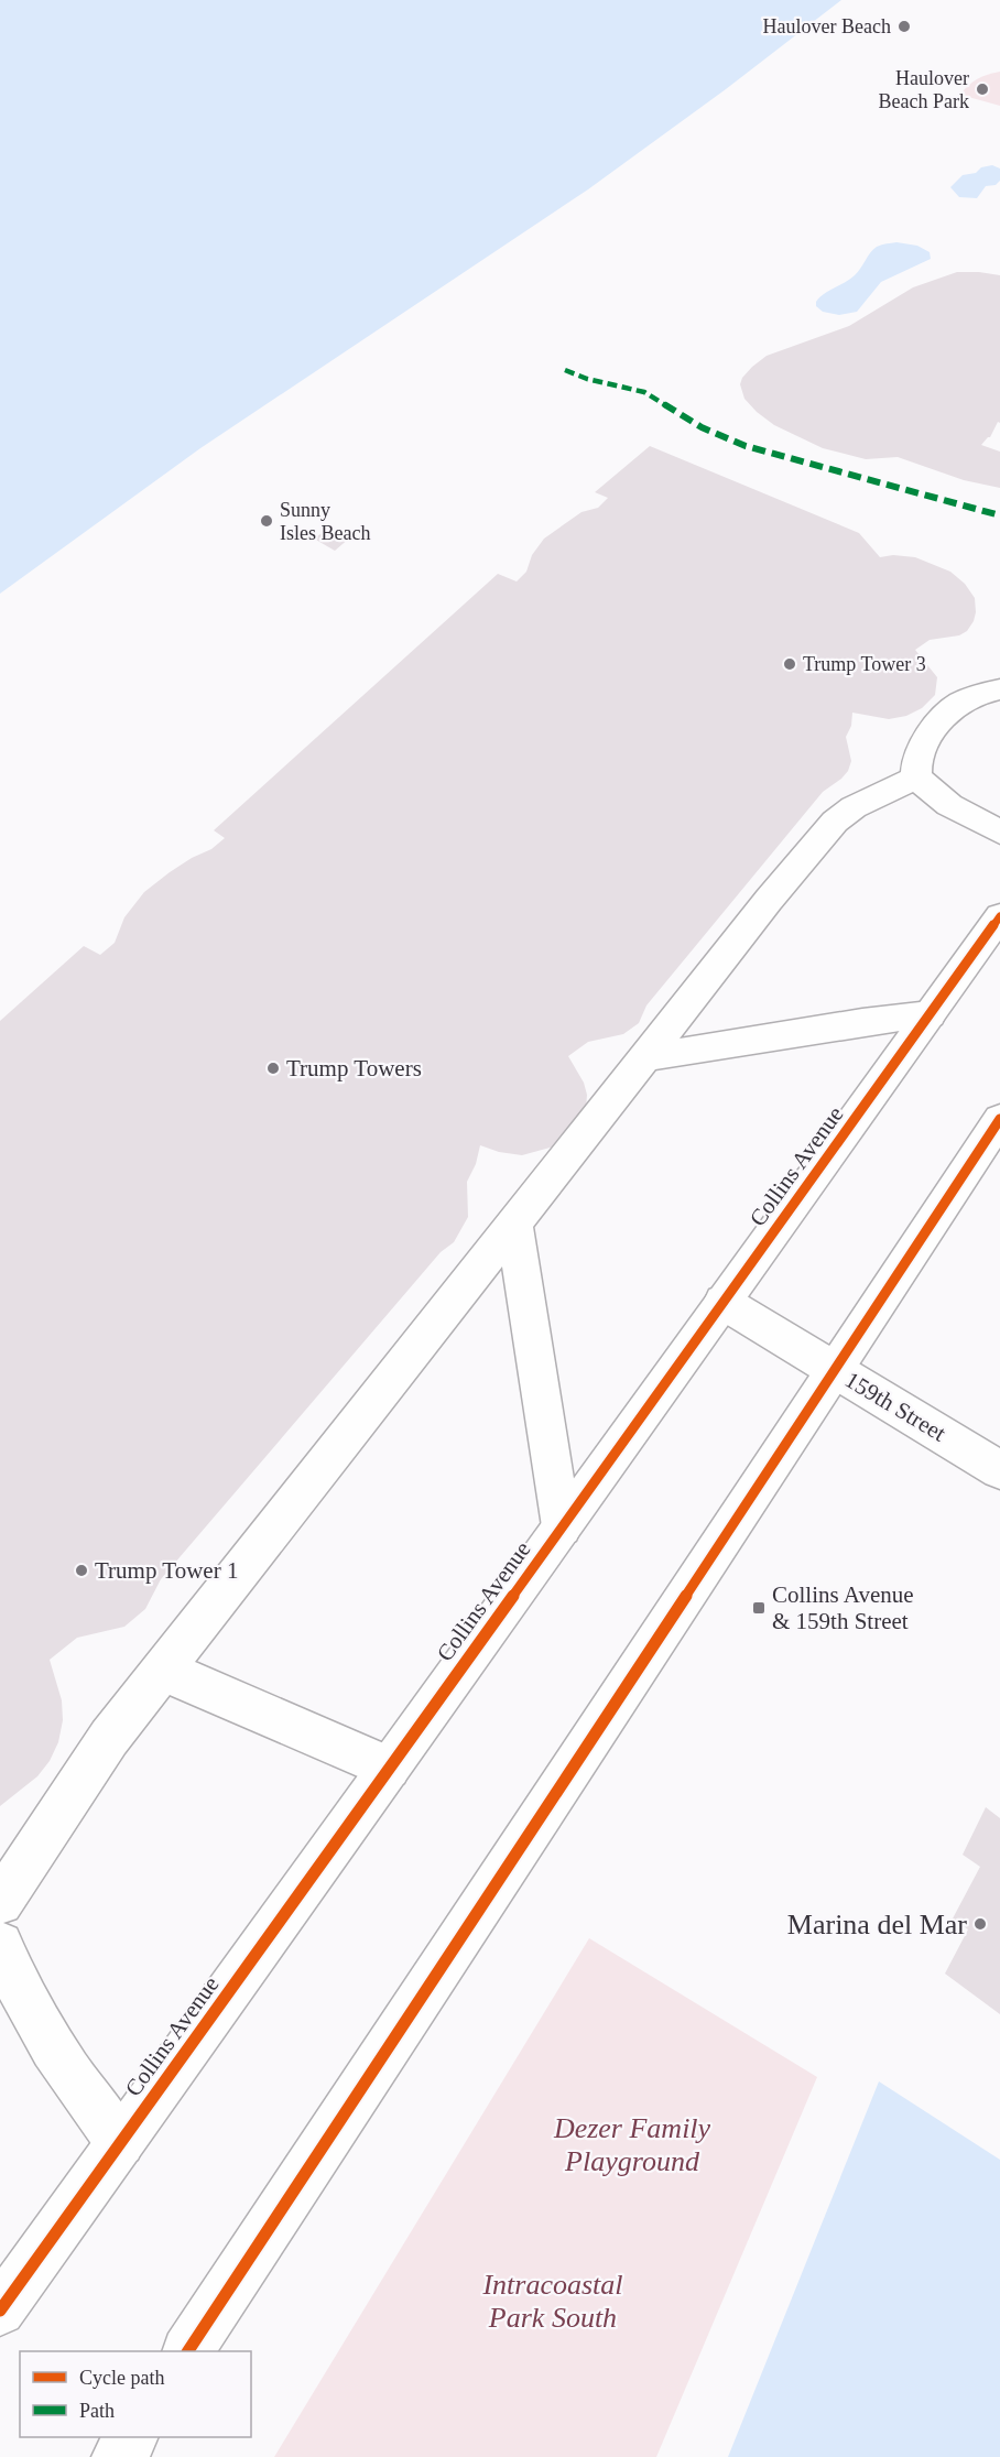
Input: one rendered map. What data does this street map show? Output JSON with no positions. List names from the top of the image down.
{
  "streets": {
    "street": ["Collins Avenue", "159th Street"]
  },
  "crossings": [
    ["Collins Avenue", "159th Street"]
  ],
  "parks": ["Dezer Family Playground", "Intracoastal Park South"],
  "places": {
    "other": [
      "Haulover Beach",
      "Haulover Beach Park",
      "Sunny Isles Beach",
      "Trump Tower 3",
      "Trump Towers",
      "Trump Tower 1",
      "Marina del Mar"
    ],
    "transit": ["Collins Avenue & 159th Street"]
  },
  "legend": ["Cycle path", "Path"]
}
